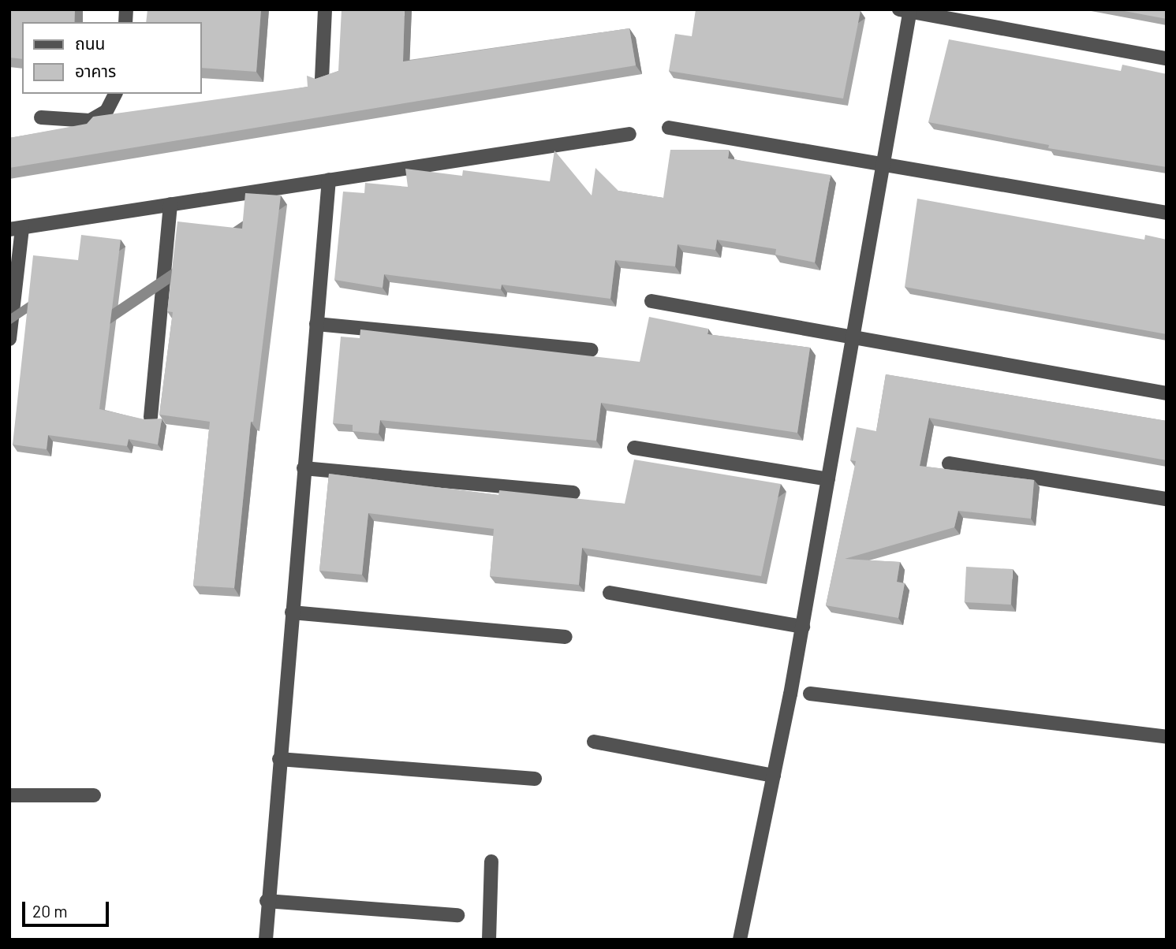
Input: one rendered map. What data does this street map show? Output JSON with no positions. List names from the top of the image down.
{
  "legend": ["ถนน", "อาคาร"],
  "scale_bar": "20 m"
}
